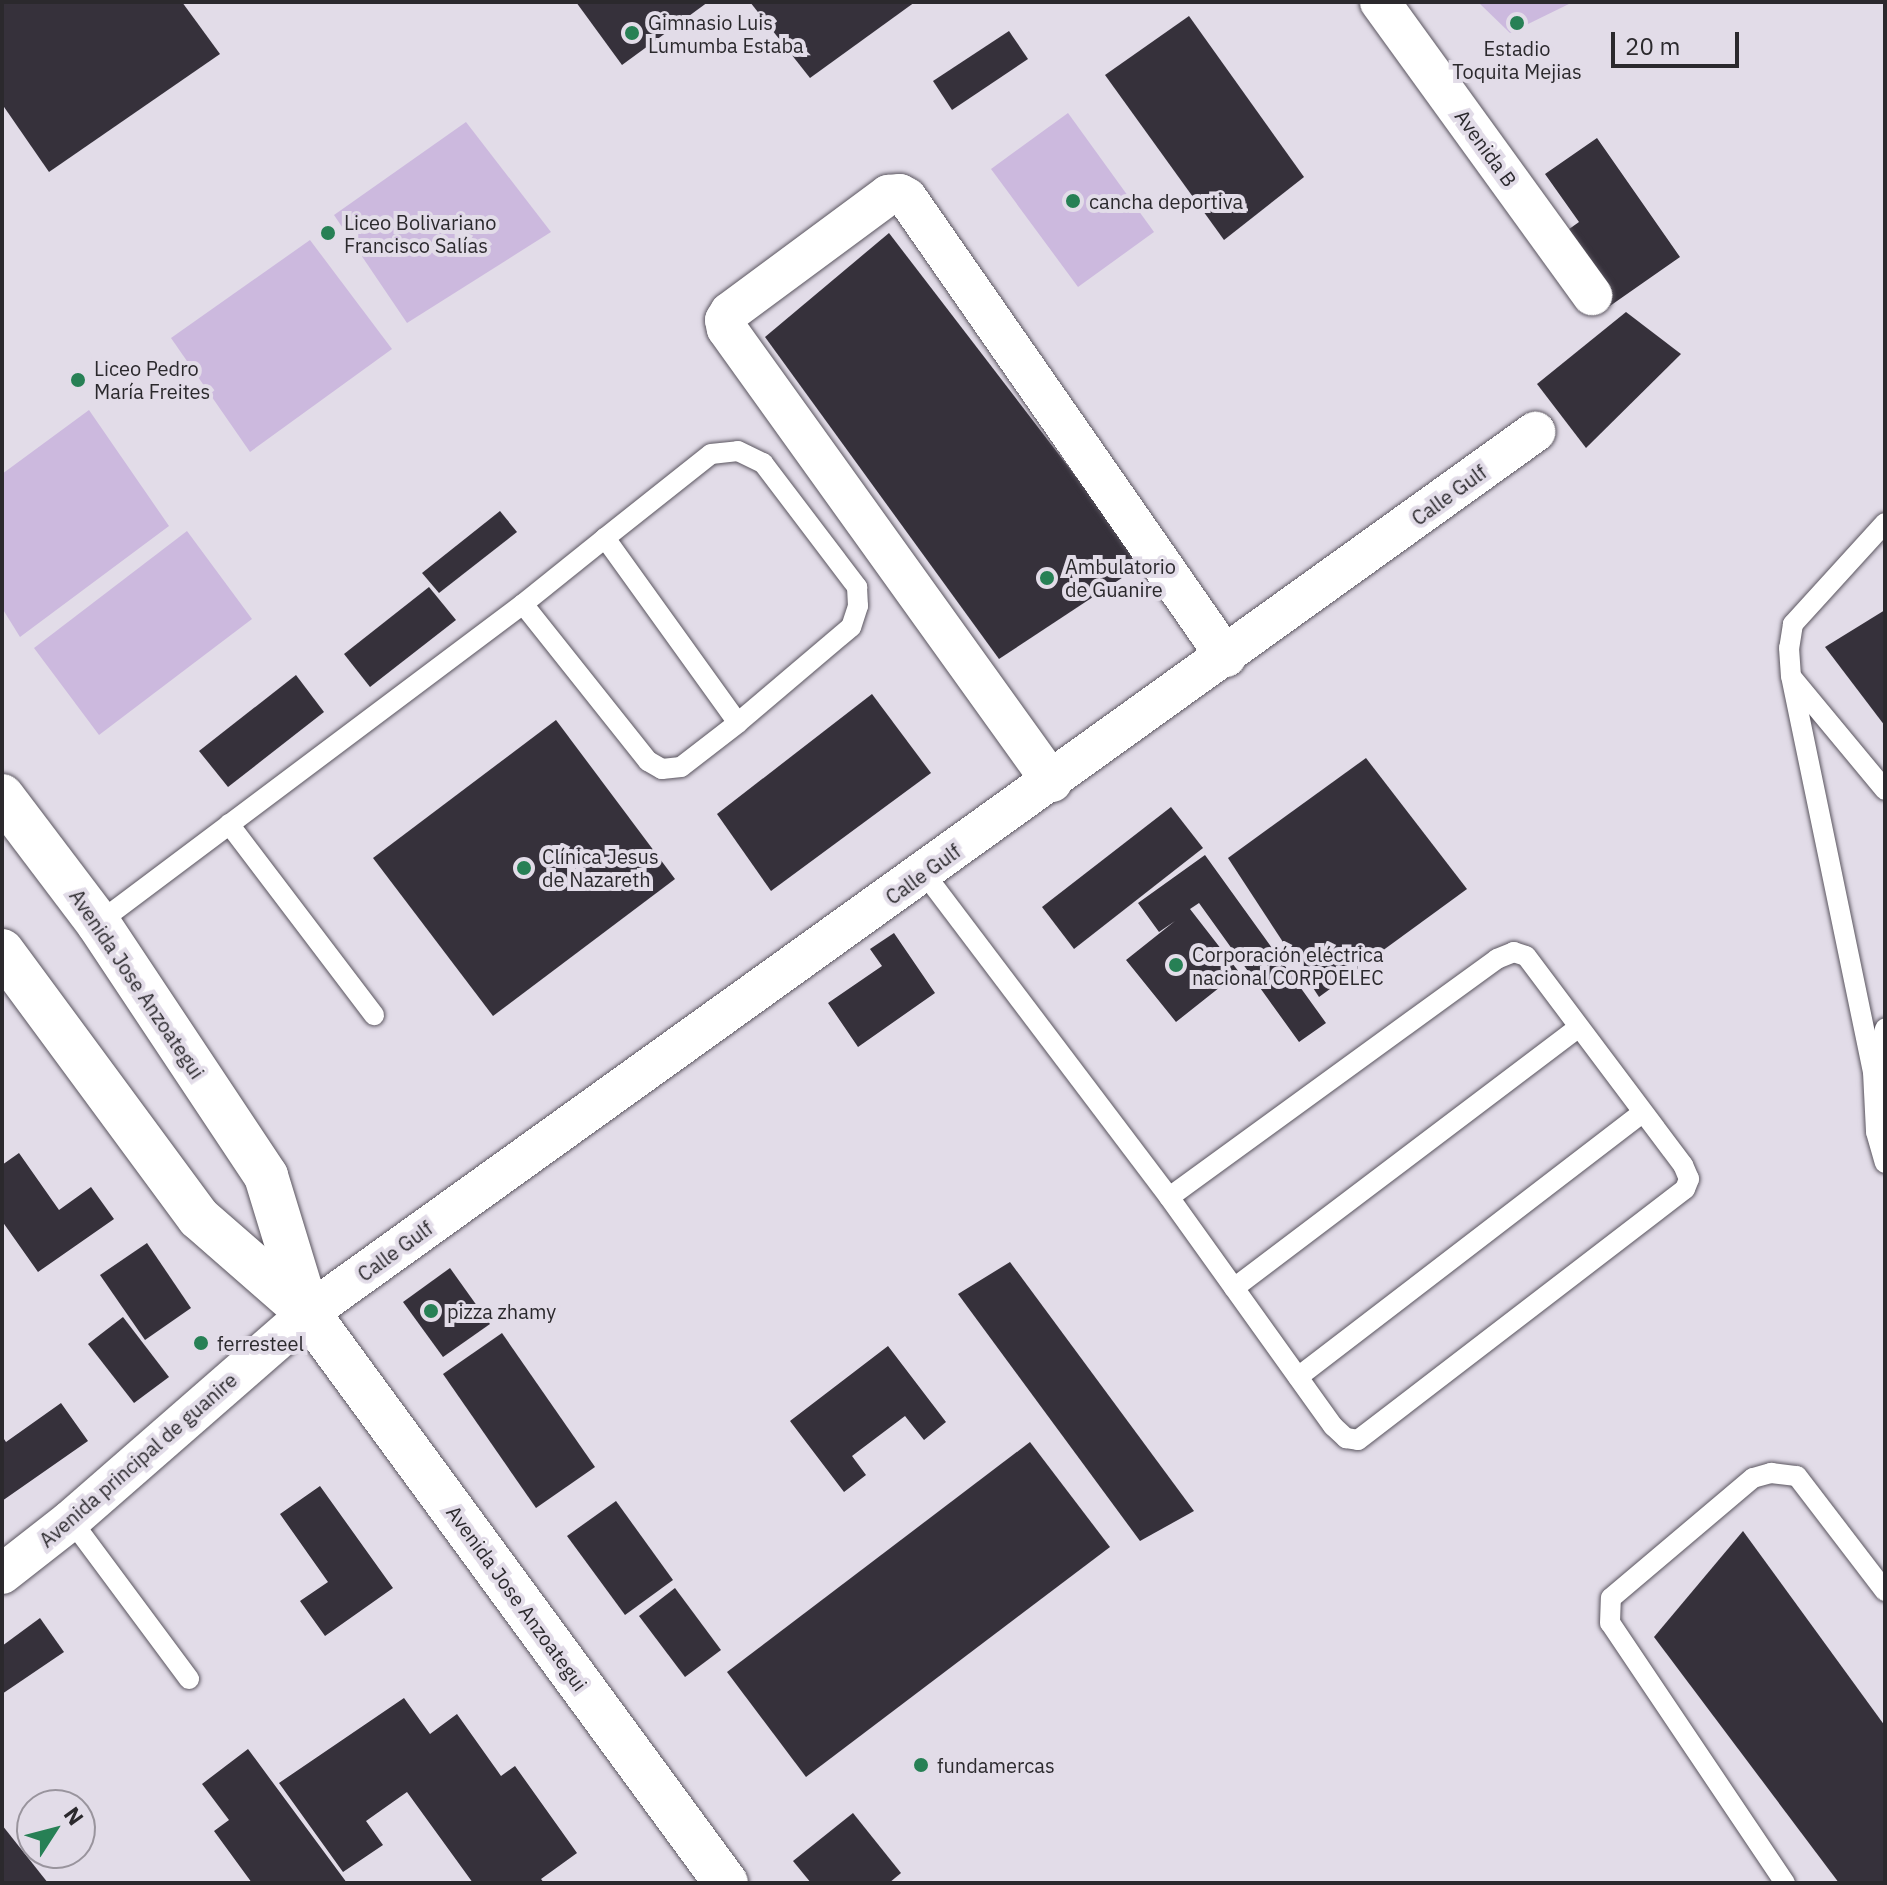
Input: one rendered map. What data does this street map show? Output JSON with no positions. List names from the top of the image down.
{
  "streets": {
    "street": [
      "Avenida B",
      "Calle Gulf",
      "Avenida Jose Anzoategui",
      "Avenida principal de guanire"
    ]
  },
  "crossings": [
    ["Calle Gulf", "Avenida Jose Anzoategui"],
    ["Calle Gulf", "Avenida principal de guanire"],
    ["Avenida Jose Anzoategui", "Avenida principal de guanire"]
  ],
  "places": [
    "Estadio Toquita Mejias",
    "Gimnasio Luis Lumumba Estaba",
    "cancha deportiva",
    "Liceo Bolivariano Francisco Salías",
    "Liceo Pedro María Freites",
    "Ambulatorio de Guanire",
    "Clínica Jesus de Nazareth",
    "Corporación eléctrica nacional CORPOELEC",
    "pizza zhamy",
    "ferresteel",
    "fundamercas"
  ],
  "scale_bar": "20 m",
  "north": "top right"
}
